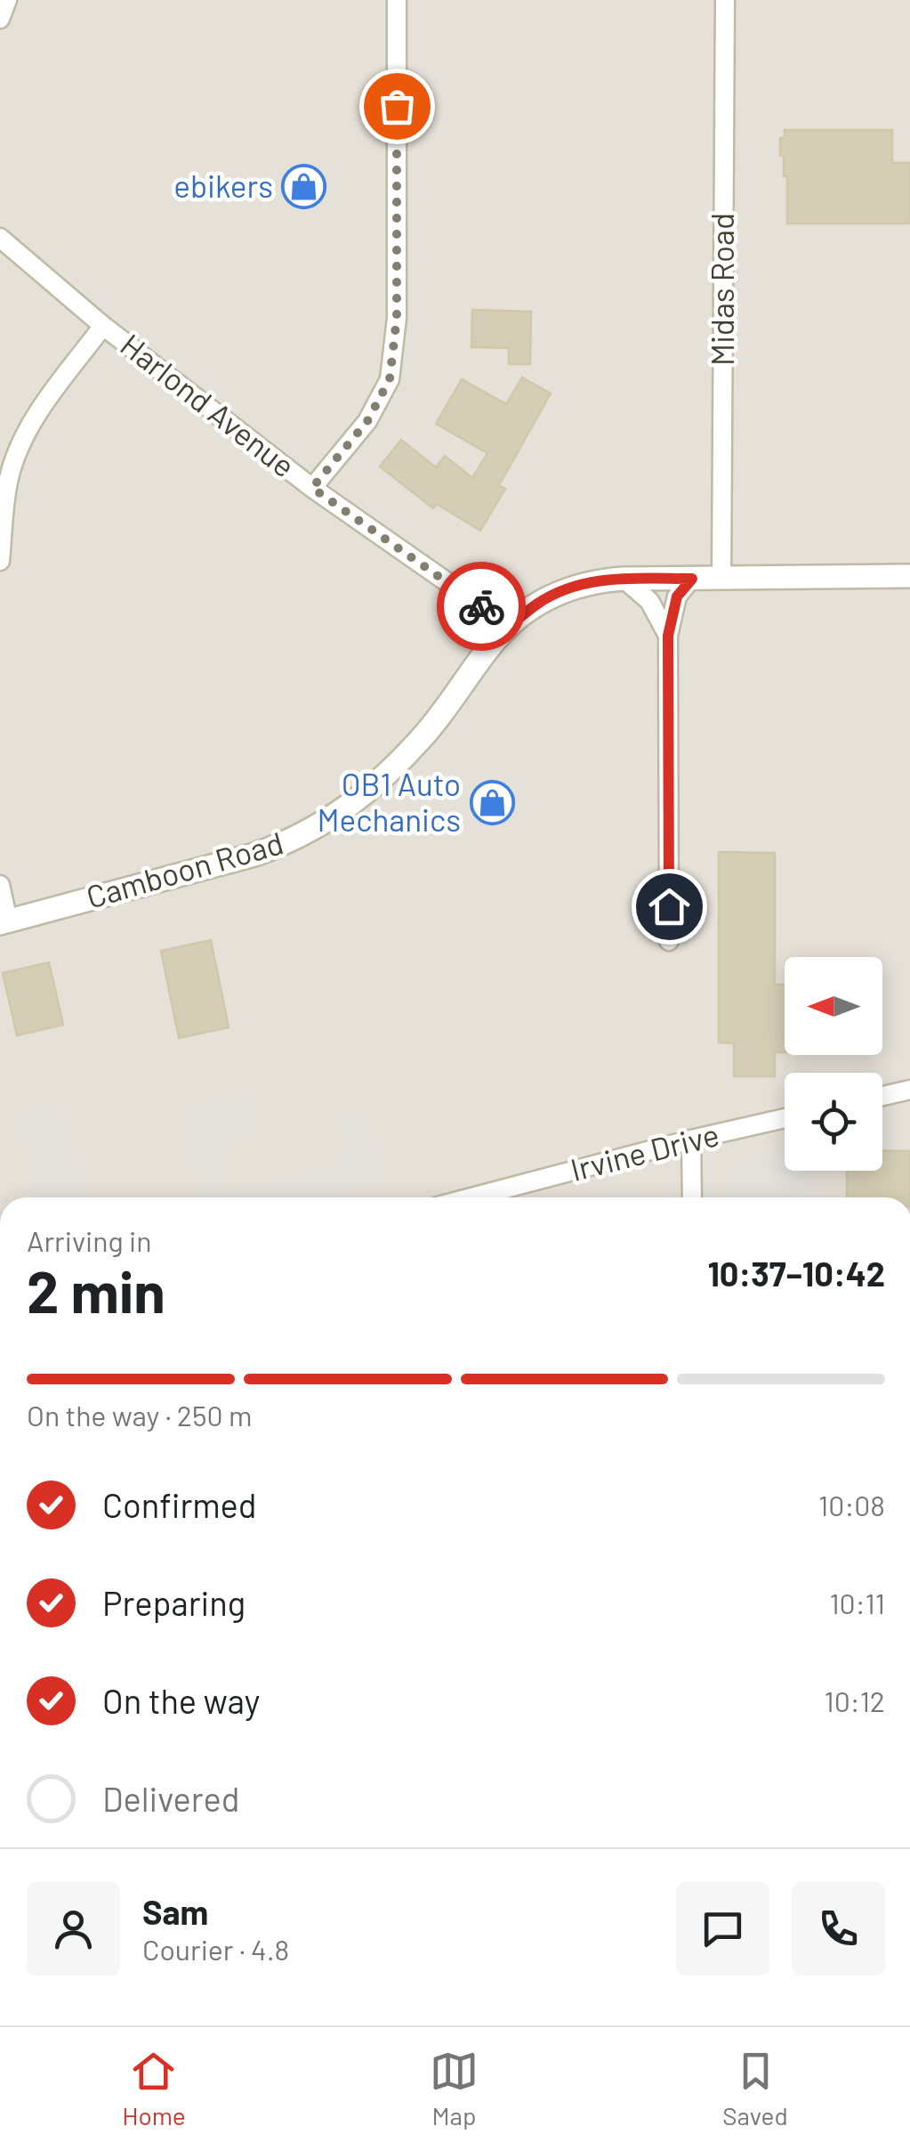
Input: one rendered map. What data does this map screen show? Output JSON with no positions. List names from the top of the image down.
{
  "streets": {
    "street": [
      "Midas Road",
      "Harlond Avenue",
      "Camboon Road",
      "Irvine Drive"
    ]
  },
  "crossings": [
    ["Midas Road", "Camboon Road"],
    ["Harlond Avenue", "Camboon Road"]
  ],
  "places": {
    "shop": ["ebikers", "OB1 Auto Mechanics"]
  },
  "north": "left",
  "page": {
    "heading": ["2 min", "Arriving in", "10:37–10:42"],
    "panel": ["Sam", "Courier · 4.8"],
    "bar": "On the way · 250 m",
    "list": [
      ["Confirmed", "10:08"],
      ["Preparing", "10:11"],
      ["On the way", "10:12"],
      "Delivered"
    ],
    "tabs": ["Home", "Map", "Saved"]
  }
}
